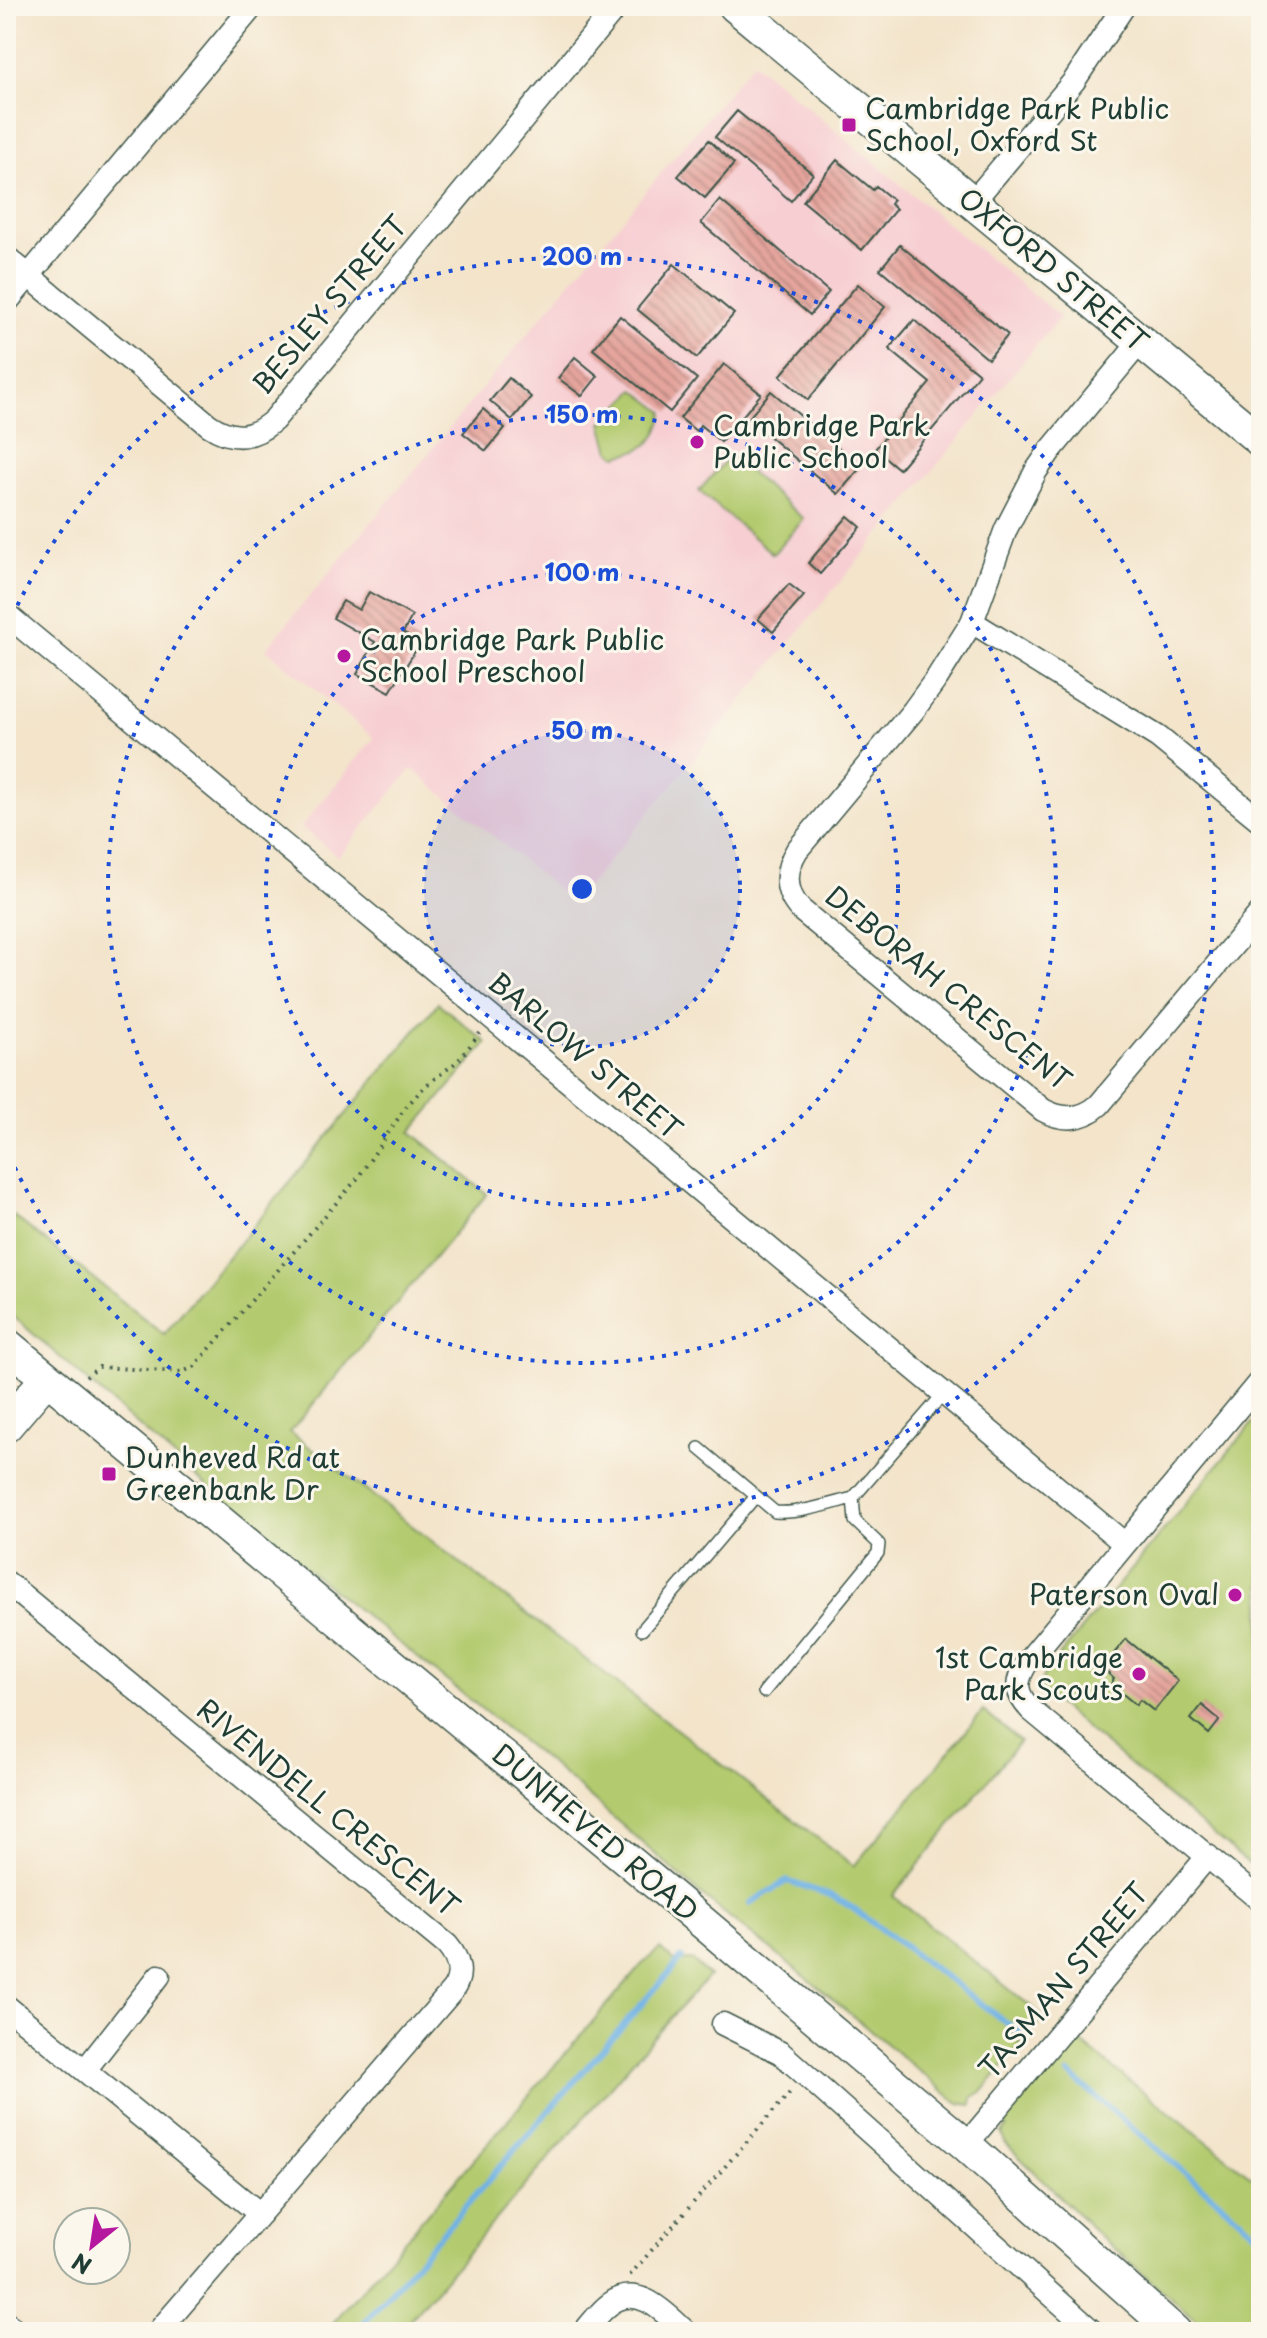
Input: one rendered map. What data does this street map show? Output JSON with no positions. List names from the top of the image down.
{
  "streets": {
    "main road": ["OXFORD STREET", "DUNHEVED ROAD"],
    "street": [
      "BESLEY STREET",
      "DEBORAH CRESCENT",
      "BARLOW STREET",
      "RIVENDELL CRESCENT",
      "TASMAN STREET"
    ]
  },
  "crossings": [
    ["OXFORD STREET", "DEBORAH CRESCENT"],
    ["DUNHEVED ROAD", "TASMAN STREET"]
  ],
  "places": {
    "transit": ["Cambridge Park Public School, Oxford St", "Dunheved Rd at Greenbank Dr"],
    "other": [
      "Cambridge Park Public School",
      "Cambridge Park Public School Preschool",
      "Paterson Oval",
      "1st Cambridge Park Scouts"
    ]
  },
  "north": "bottom left",
  "rings": [
    "200 m",
    "150 m",
    "100 m",
    "50 m"
  ]
}
